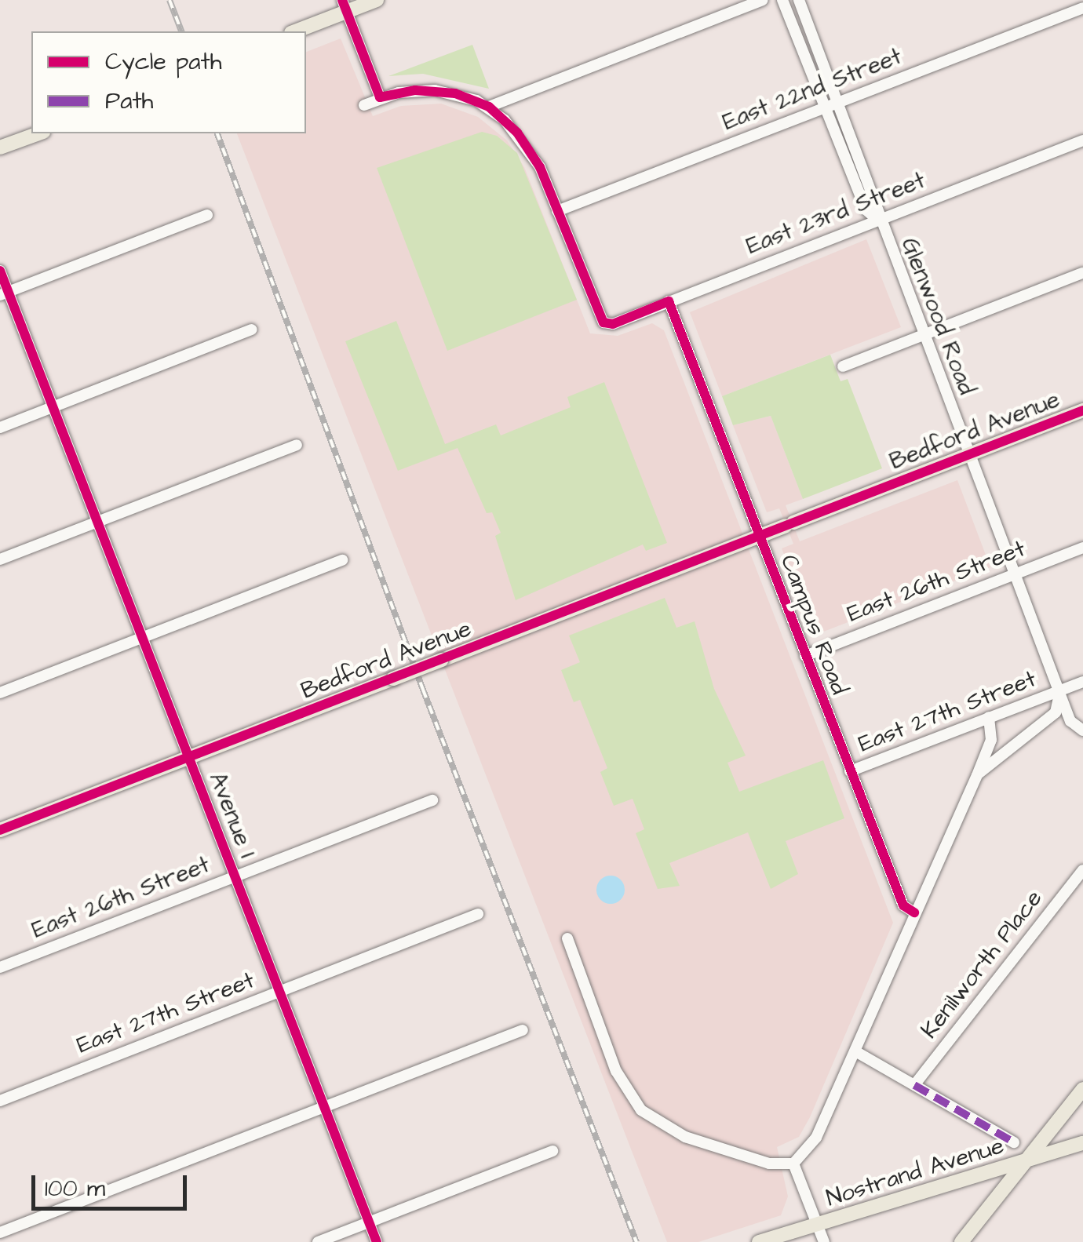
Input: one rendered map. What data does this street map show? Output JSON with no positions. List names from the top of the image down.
{
  "streets": {
    "main road": ["Bedford Avenue", "Nostrand Avenue"],
    "street": [
      "East 22nd Street",
      "East 23rd Street",
      "Glenwood Road",
      "East 26th Street",
      "Campus Road",
      "East 27th Street",
      "Avenue I",
      "Kenilworth Place"
    ]
  },
  "crossings": [
    ["East 22nd Street", "East 23rd Street"],
    ["East 22nd Street", "Glenwood Road"],
    ["East 23rd Street", "Glenwood Road"],
    ["East 23rd Street", "Campus Road"],
    ["Glenwood Road", "Bedford Avenue"],
    ["Glenwood Road", "East 26th Street"],
    ["Glenwood Road", "East 27th Street"],
    ["Bedford Avenue", "Campus Road"],
    ["Bedford Avenue", "Avenue I"],
    ["East 26th Street", "Campus Road"],
    ["East 26th Street", "Avenue I"],
    ["Campus Road", "East 27th Street"],
    ["East 27th Street", "Avenue I"]
  ],
  "legend": ["Cycle path", "Path"],
  "scale_bar": "100 m"
}
